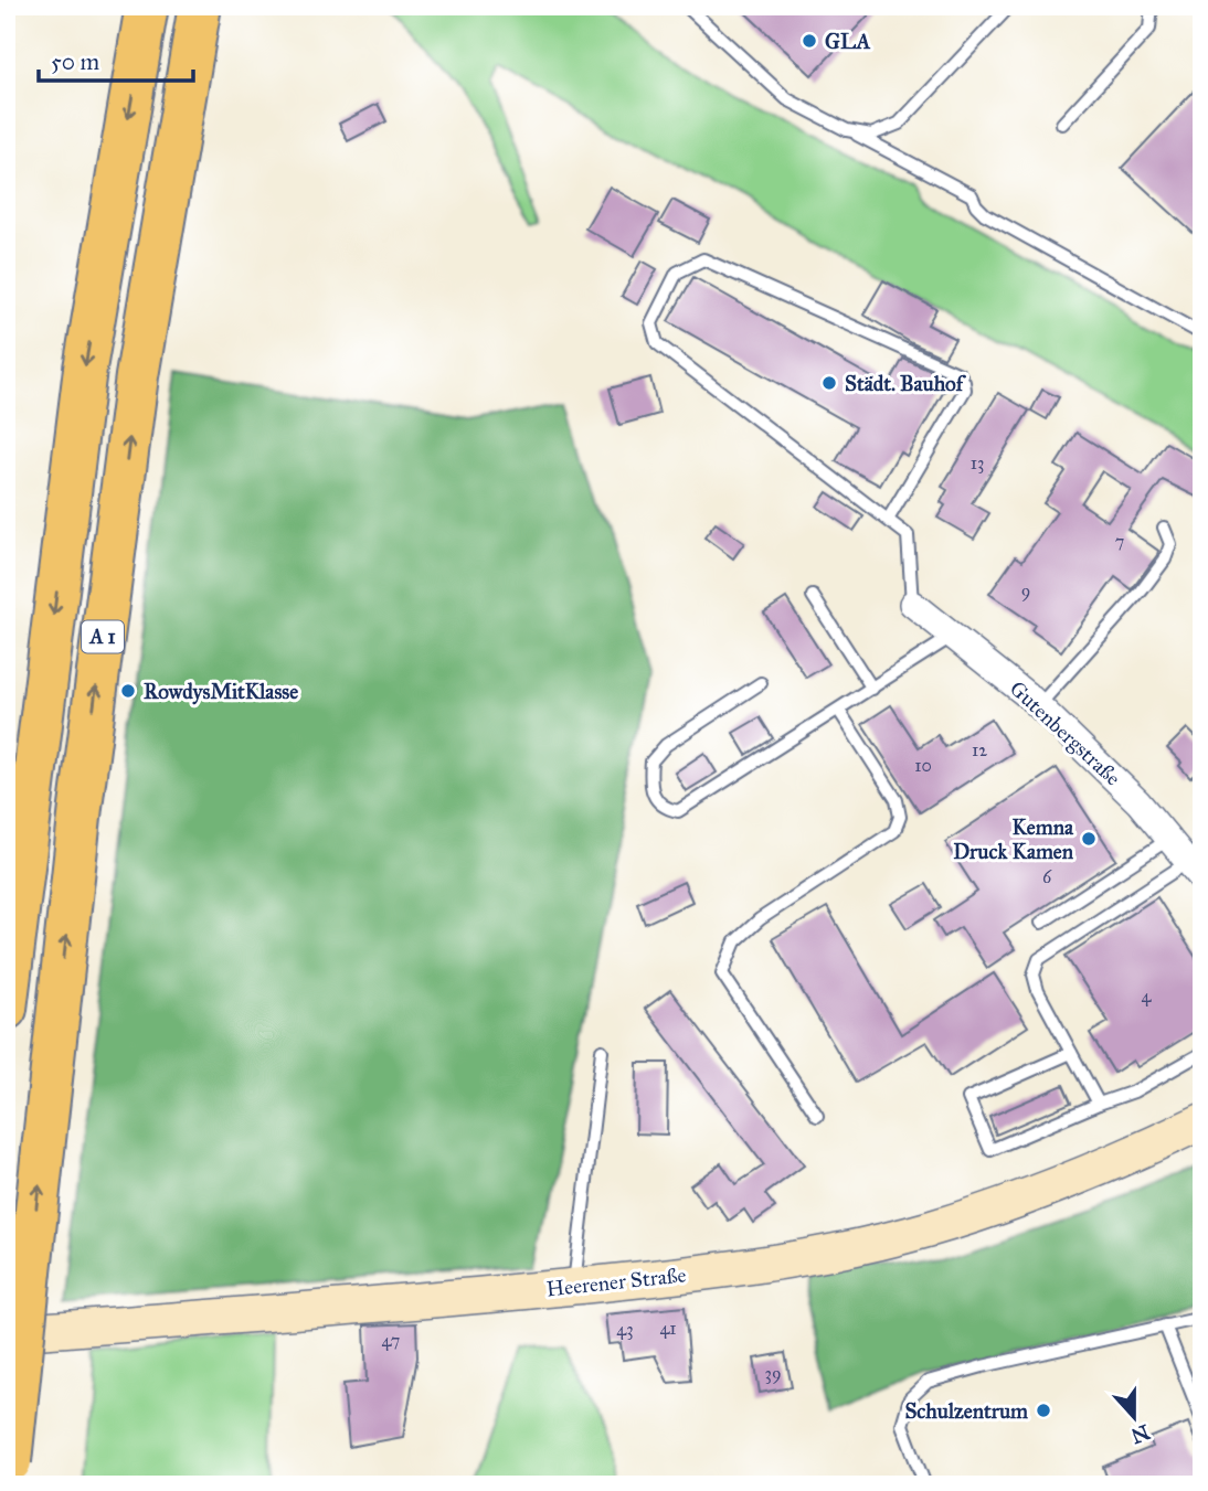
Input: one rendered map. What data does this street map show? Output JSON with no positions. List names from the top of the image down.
{
  "streets": {
    "highway": ["A 1"],
    "main road": ["Heerener Straße"],
    "street": ["Gutenbergstraße"]
  },
  "places": [
    "GLA",
    "Städt. Bauhof",
    "RowdysMitKlasse",
    "Kemna Druck Kamen",
    "Schulzentrum"
  ],
  "house_numbers": [
    "13",
    "7",
    "9",
    "12",
    "10",
    "6",
    "4",
    "41",
    "43",
    "47",
    "39"
  ],
  "scale_bar": "50 m",
  "north": "bottom"
}
